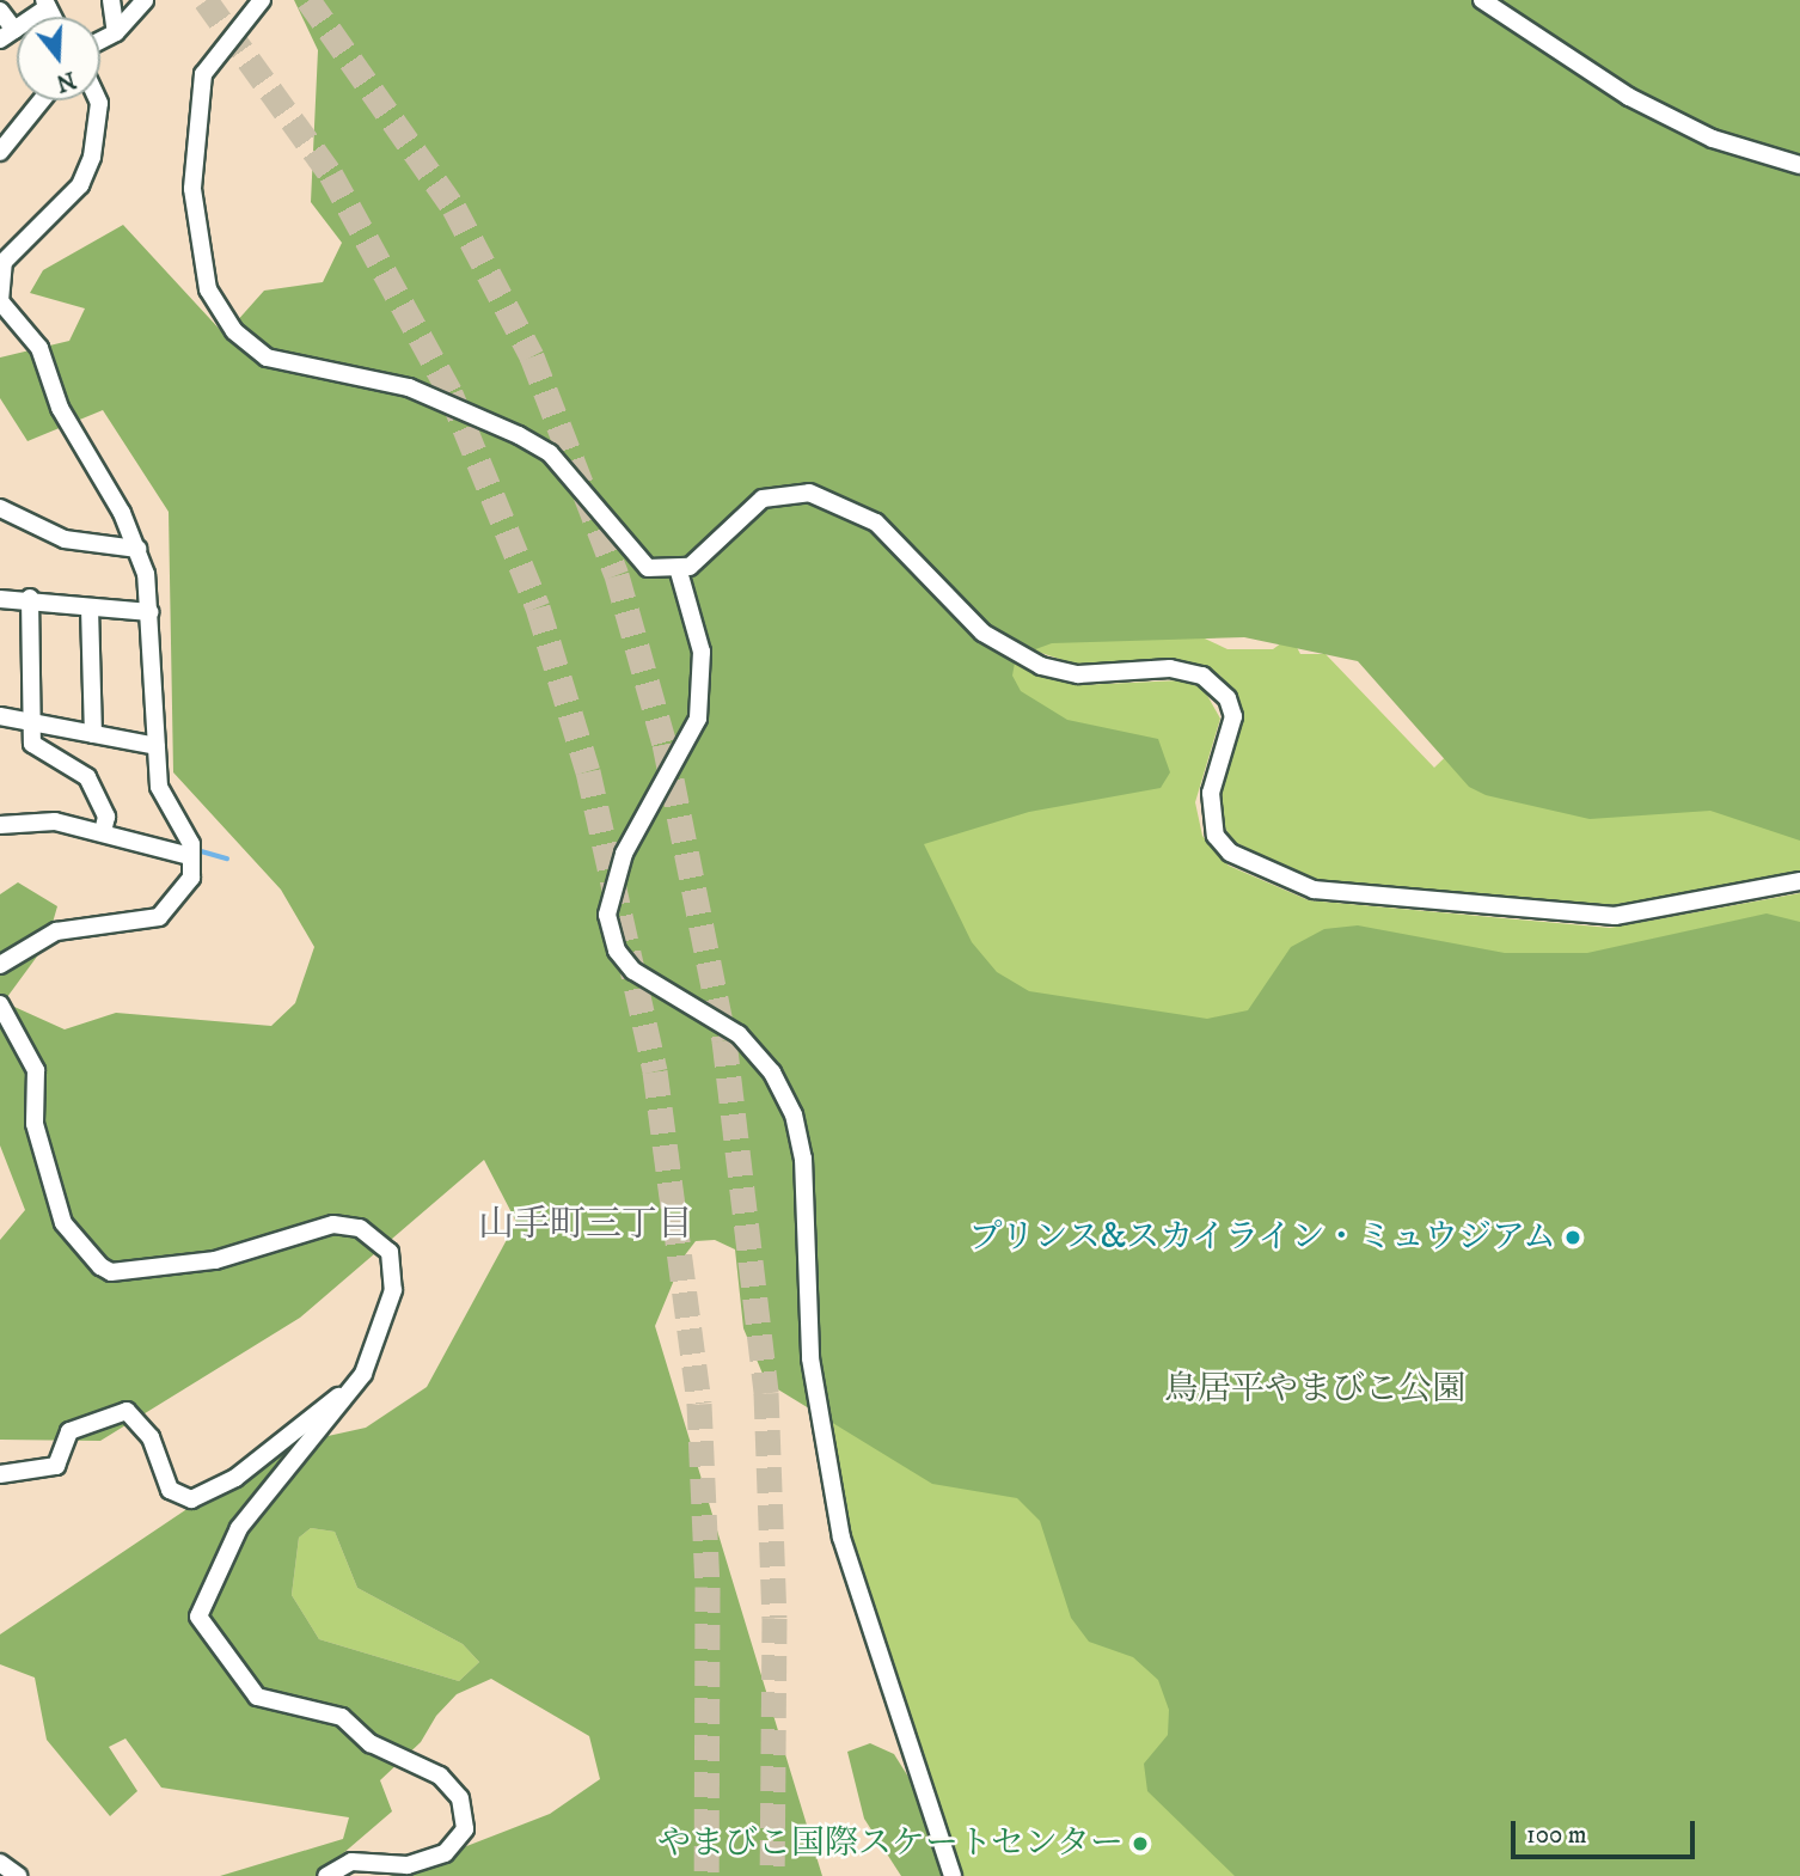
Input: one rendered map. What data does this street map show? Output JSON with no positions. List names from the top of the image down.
{
  "districts": ["山手町三丁目"],
  "parks": ["鳥居平やまびこ公園"],
  "places": ["プリンス&スカイライン・ミュウジアム", "やまびこ国際スケートセンター"],
  "scale_bar": "100 m",
  "north": "bottom"
}
